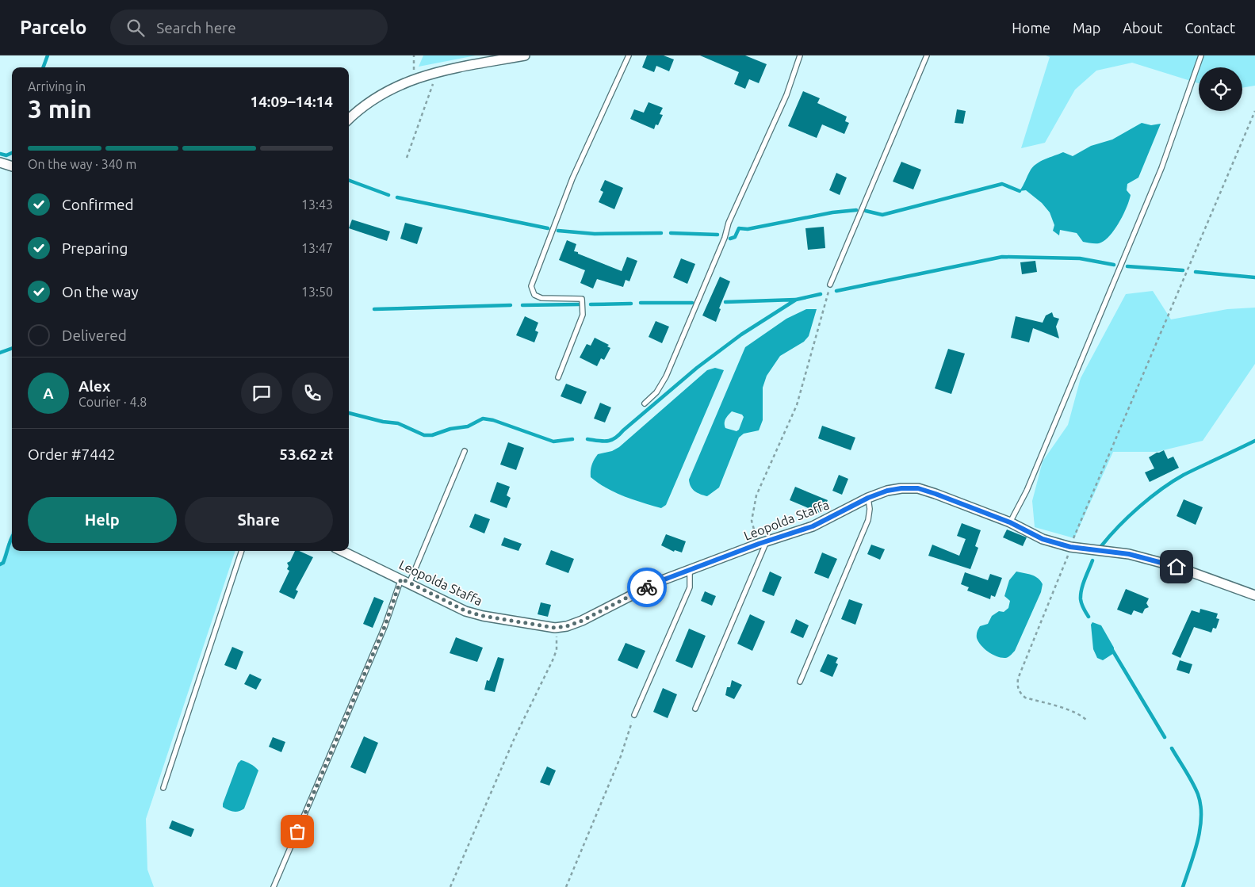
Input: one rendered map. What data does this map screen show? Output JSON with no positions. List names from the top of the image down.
{
  "streets": {
    "street": ["Leopolda Staffa"]
  },
  "page": {
    "header": "Parcelo",
    "search": "Search here",
    "nav": [
      "Home",
      "Map",
      "About",
      "Contact"
    ],
    "heading": ["3 min", "Arriving in", "14:09–14:14"],
    "panel": [
      "Alex",
      "Courier · 4.8",
      "Order #7442",
      "53.62 zł"
    ],
    "bar": "On the way · 340 m",
    "list": [
      ["Confirmed", "13:43"],
      ["Preparing", "13:47"],
      ["On the way", "13:50"],
      "Delivered"
    ],
    "round": "A",
    "buttons": ["Help", "Share"]
  }
}
